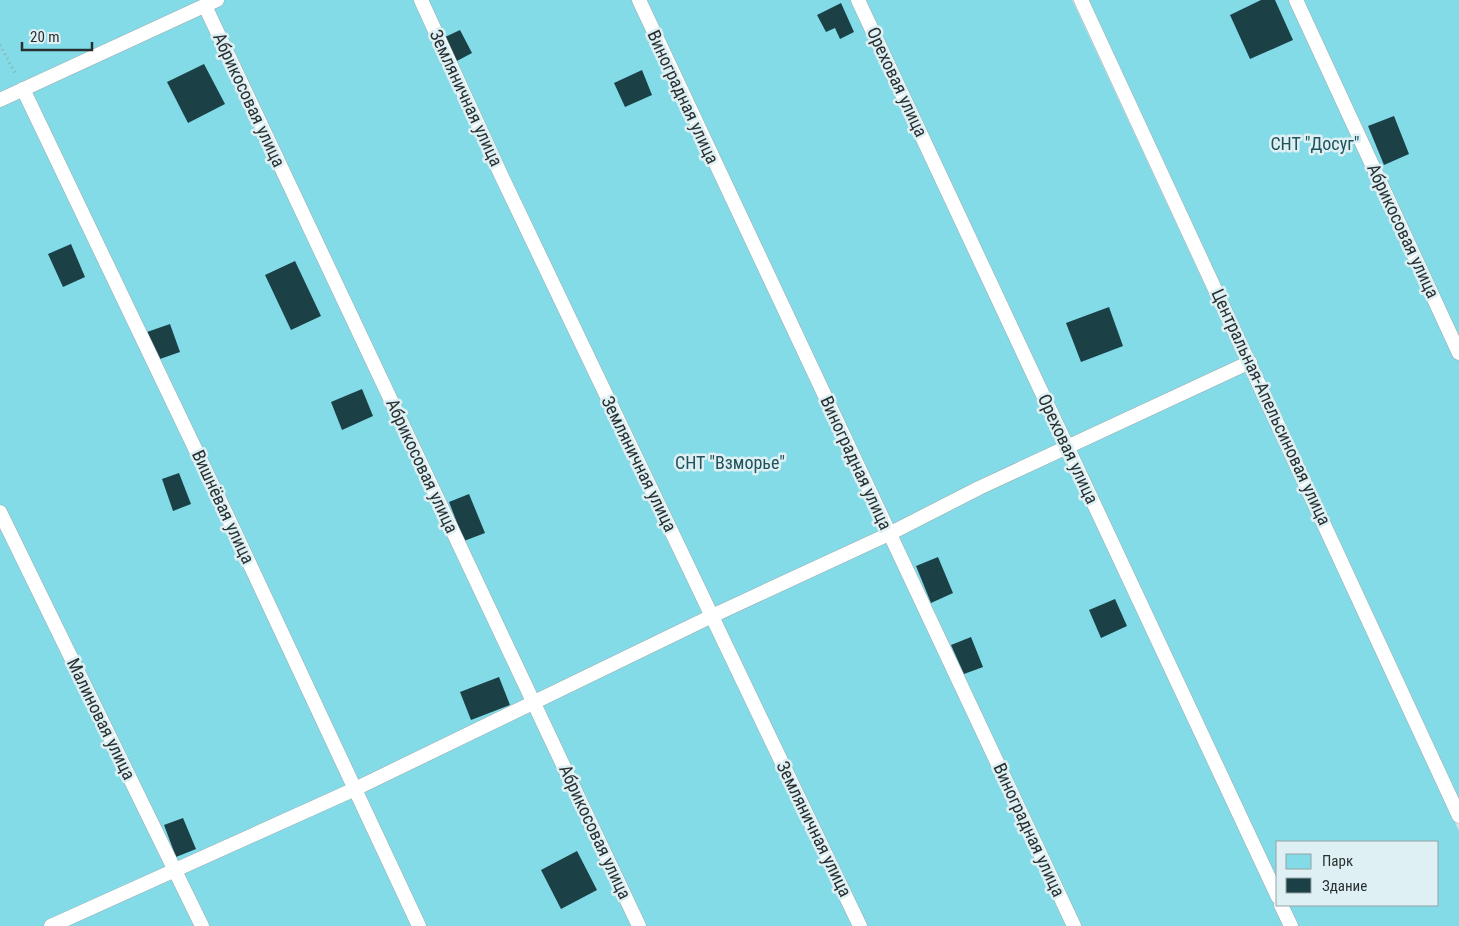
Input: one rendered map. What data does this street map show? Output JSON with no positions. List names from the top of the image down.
{
  "streets": {
    "lane": [
      "Ореховая улица",
      "Виноградная улица",
      "Земляничная улица",
      "Абрикосовая улица",
      "Центральная-Апельсиновая улица",
      "Вишнёвая улица",
      "Малиновая улица"
    ]
  },
  "parks": ["СНТ \"Досуг\"", "СНТ \"Взморье\""],
  "legend": ["Парк", "Здание"],
  "scale_bar": "20 m"
}
